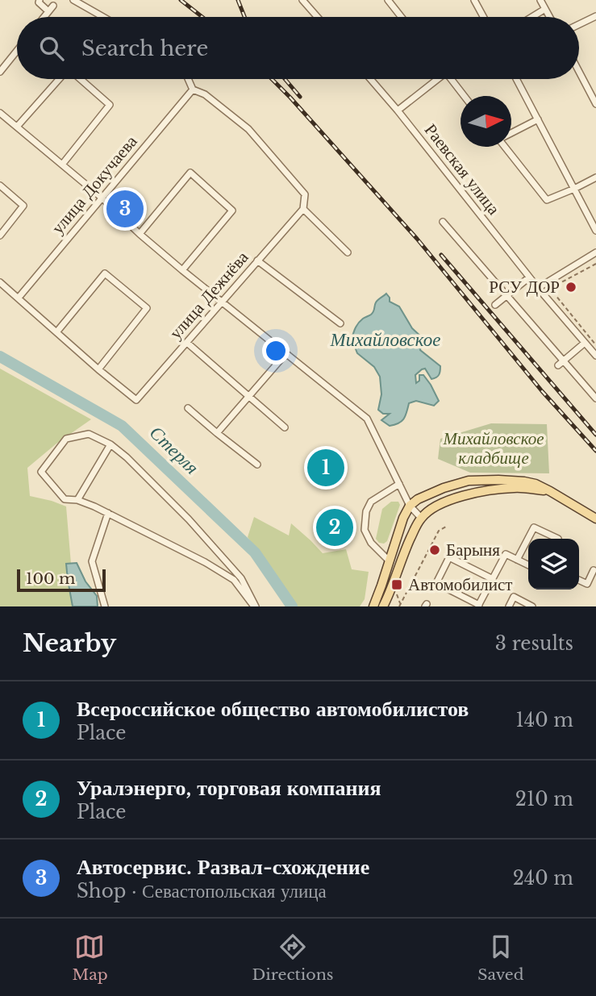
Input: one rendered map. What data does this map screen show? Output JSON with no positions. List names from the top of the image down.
{
  "streets": {
    "street": ["Раевская улица", "улица Докучаева", "улица Дежнёва"]
  },
  "water": ["Михайловское", "Стерля"],
  "parks": ["Михайловское кладбище"],
  "places": {
    "other": ["РСУ ДОР", "Барыня"],
    "transit": ["Автомобилист"]
  },
  "scale_bar": "100 m",
  "north": "right",
  "page": {
    "search": "Search here",
    "pins": ["3", "1", "2"],
    "scale": "100 m",
    "heading": ["Nearby", "3 results"],
    "list": [
      {
        "mark": "1",
        "name": "Всероссийское общество автомобилистов",
        "note": "Place",
        "value": "140 m"
      },
      {
        "mark": "2",
        "name": "Уралэнерго, торговая компания",
        "note": "Place",
        "value": "210 m"
      },
      {
        "mark": "3",
        "name": "Автосервис. Развал-схождение",
        "note": "Shop · Севастопольская улица",
        "value": "240 m"
      }
    ],
    "nav": ["Map", "Directions", "Saved"]
  }
}
